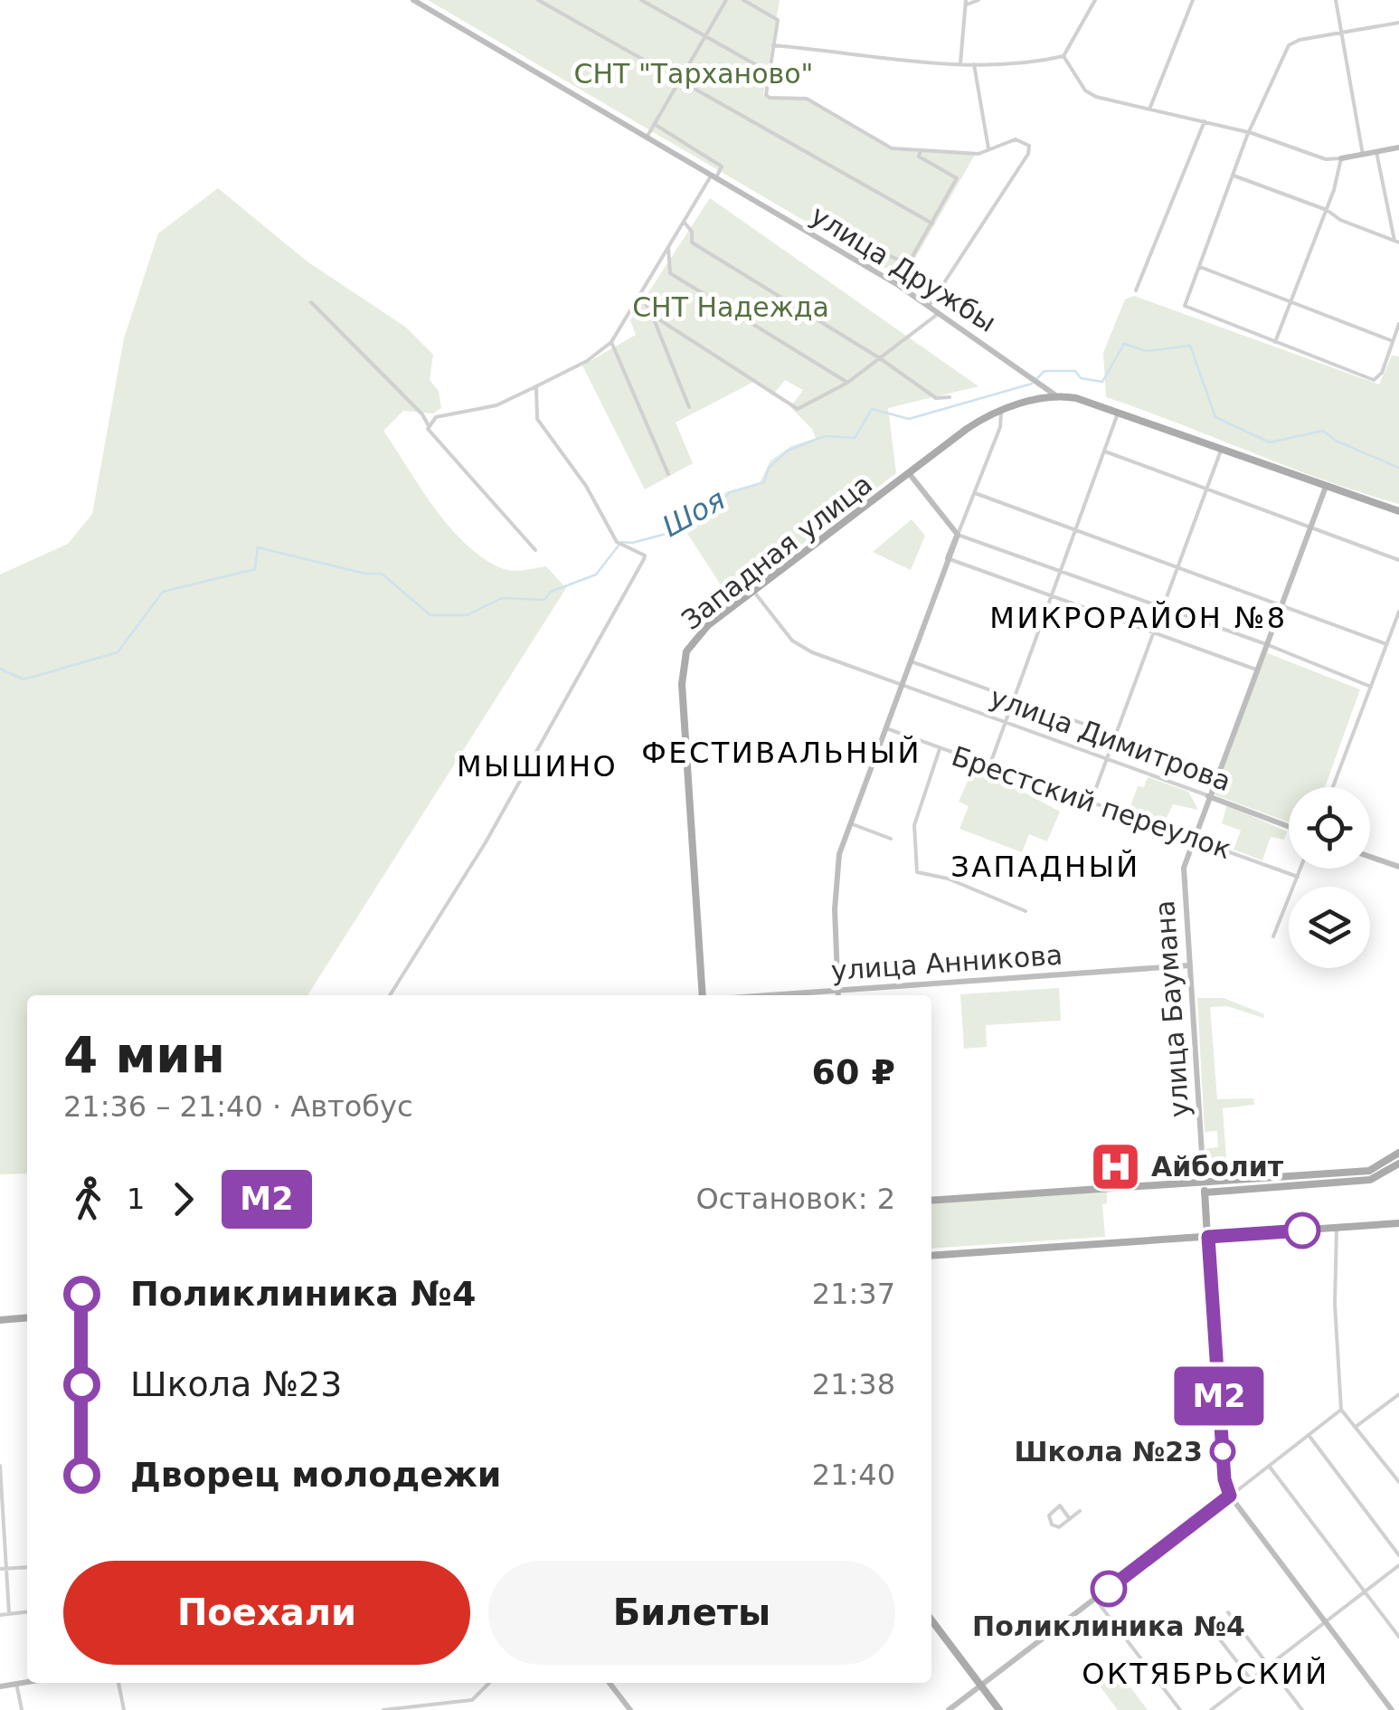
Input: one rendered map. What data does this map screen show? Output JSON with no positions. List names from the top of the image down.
{
  "streets": {
    "main road": ["улица Дружбы", "Западная улица", "улица Баумана"],
    "street": ["улица Димитрова", "Брестский переулок", "улица Анникова"]
  },
  "crossings": [
    ["улица Дружбы", "Западная улица"],
    ["улица Дружбы", "улица Баумана"],
    ["Западная улица", "улица Димитрова"],
    ["улица Димитрова", "улица Баумана"],
    ["Брестский переулок", "улица Баумана"],
    ["улица Анникова", "улица Баумана"]
  ],
  "districts": [
    "МИКРОРАЙОН №8",
    "ФЕСТИВАЛЬНЫЙ",
    "МЫШИНО",
    "ЗАПАДНЫЙ",
    "ОКТЯБРЬСКИЙ"
  ],
  "water": ["Шоя"],
  "parks": ["СНТ \"Тарханово\"", "СНТ Надежда"],
  "places": {
    "hospital": ["Айболит"],
    "other": ["Школа №23", "Поликлиника №4"]
  },
  "lines": ["bus line М2"],
  "page": {
    "on_map": "М2",
    "heading": ["4 мин", "21:36 – 21:40 · Автобус", "60 ₽"],
    "legs": ["1", "М2", "Остановок: 2"],
    "list": [
      {
        "name": "Поликлиника №4",
        "value": "21:37"
      },
      {
        "name": "Школа №23",
        "value": "21:38"
      },
      {
        "name": "Дворец молодежи",
        "value": "21:40"
      }
    ],
    "buttons": ["Поехали", "Билеты"]
  }
}
